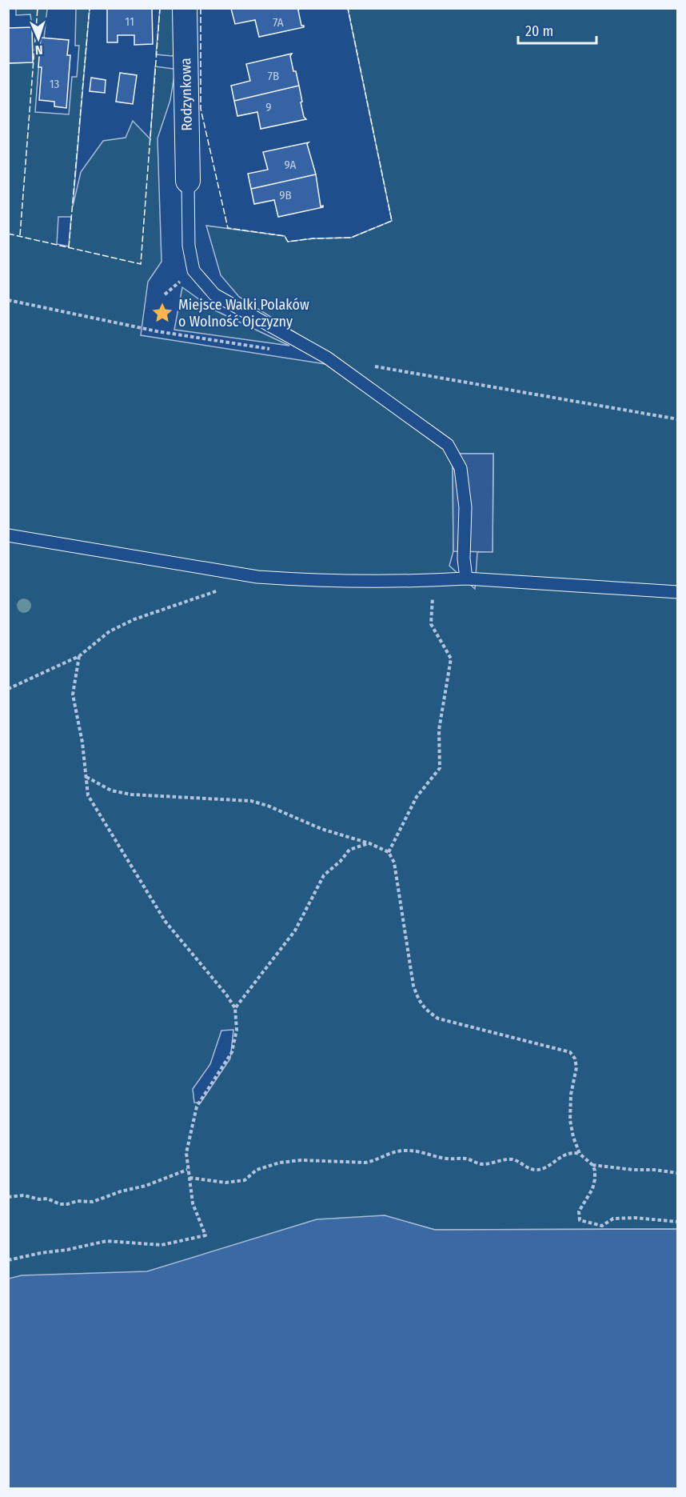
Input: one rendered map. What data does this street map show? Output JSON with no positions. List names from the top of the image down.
{
  "streets": {
    "street": ["Rodzynkowa"]
  },
  "places": {
    "place": ["Miejsce Walki Polaków o Wolność Ojczyzny"]
  },
  "house_numbers": [
    "11",
    "7A",
    "7B",
    "13",
    "9",
    "9A",
    "9B"
  ],
  "scale_bar": "20 m",
  "north": "bottom"
}
